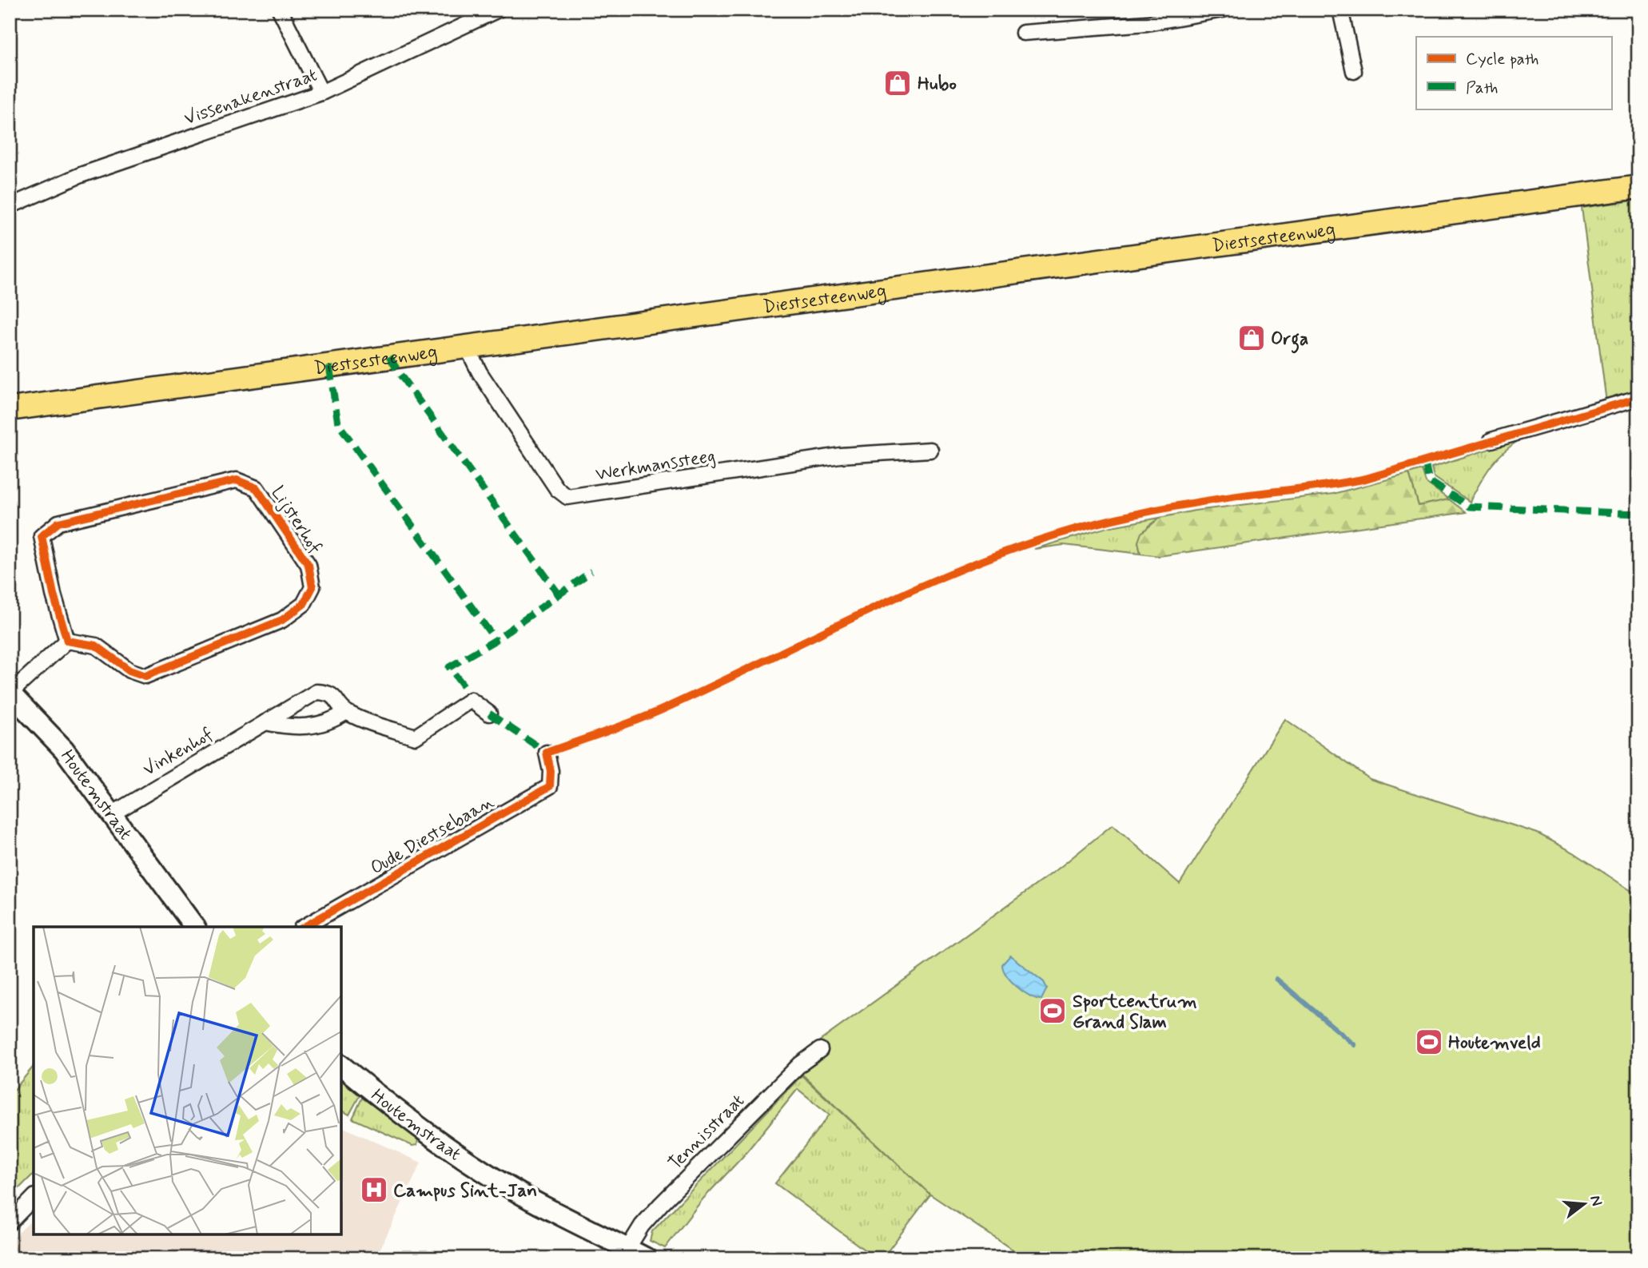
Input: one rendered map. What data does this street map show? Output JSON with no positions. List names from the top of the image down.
{
  "streets": {
    "main road": ["Diestsesteenweg"],
    "street": [
      "Vissenakenstraat",
      "Werkmanssteeg",
      "Lijsterhof",
      "Vinkenhof",
      "Houtemstraat",
      "Oude Diestsebaan",
      "Tennisstraat"
    ]
  },
  "crossings": [
    ["Diestsesteenweg", "Werkmanssteeg"],
    ["Vinkenhof", "Houtemstraat"],
    ["Houtemstraat", "Tennisstraat"]
  ],
  "places": {
    "shop": ["Hubo", "Orga"],
    "sports": ["Sportcentrum Grand Slam", "Houtemveld"],
    "hospital": ["Campus Sint-Jan"]
  },
  "legend": ["Cycle path", "Path"],
  "north": "right"
}
